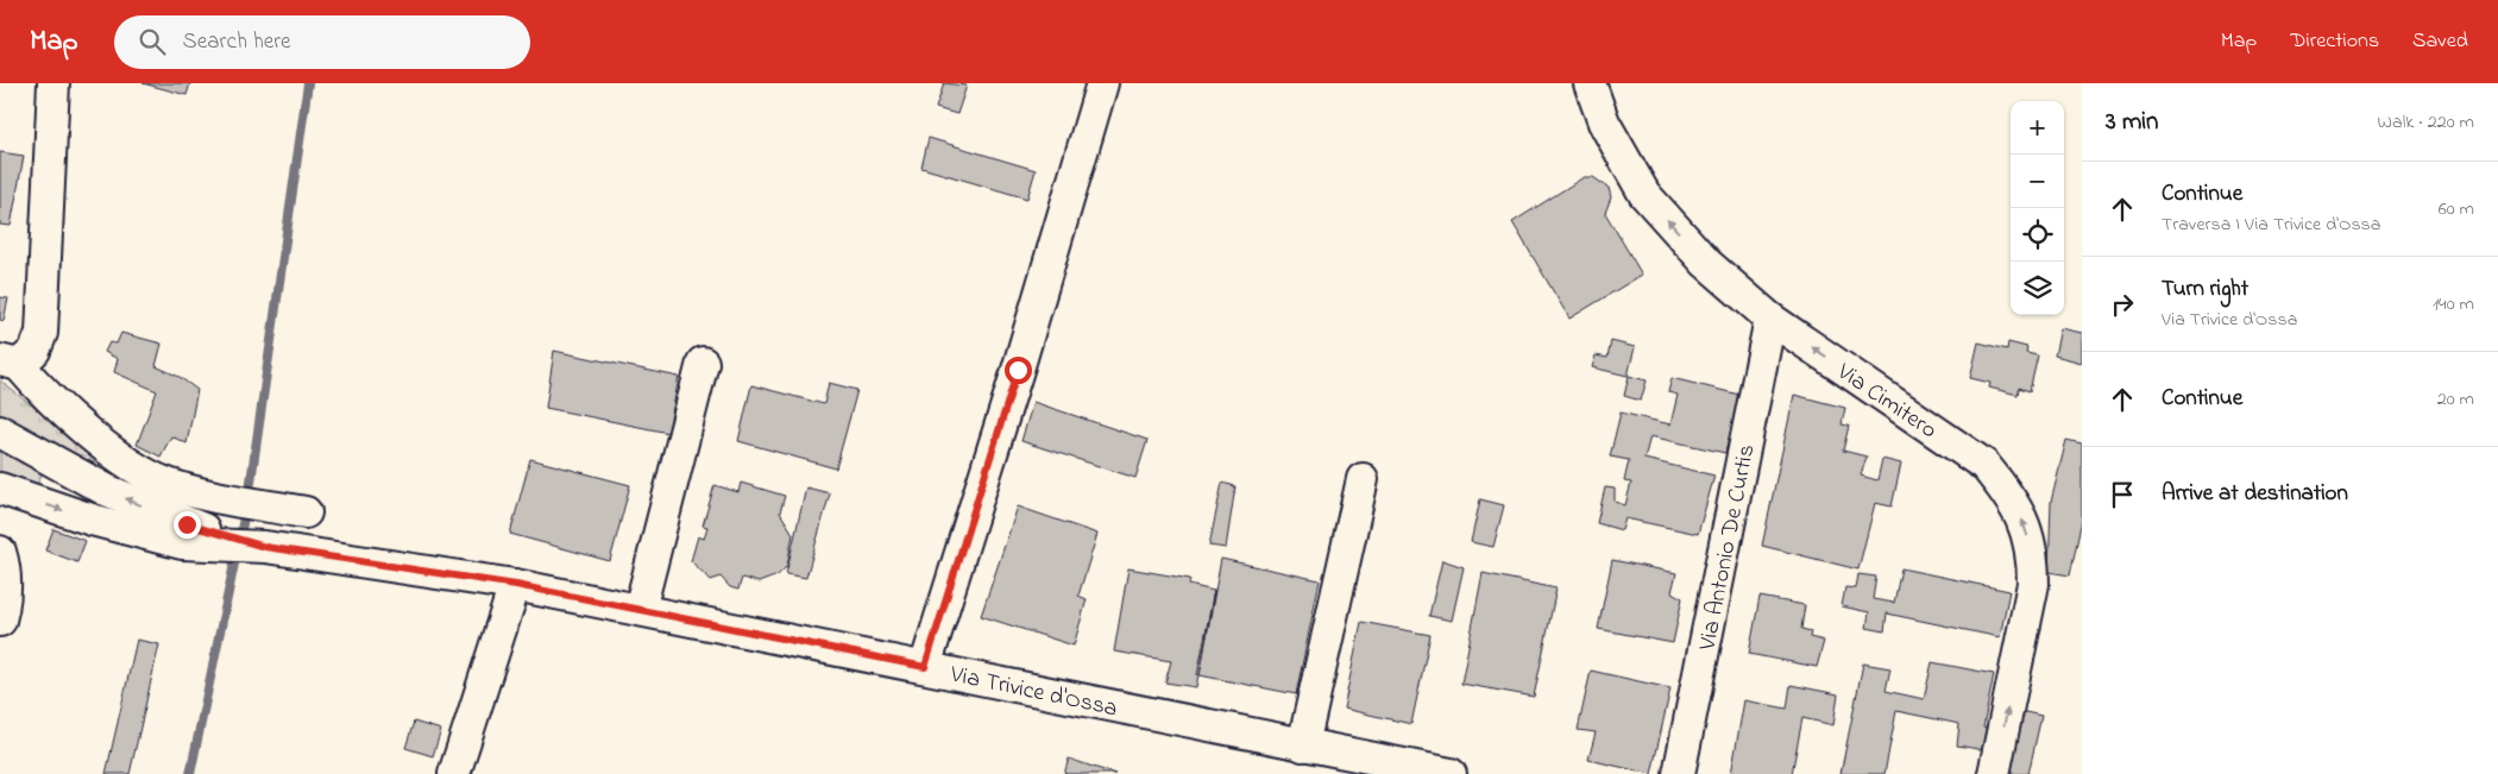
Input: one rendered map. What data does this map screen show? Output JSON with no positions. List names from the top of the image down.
{
  "streets": {
    "street": ["Via Cimitero", "Via Antonio De Curtis", "Via Trivice d'Ossa"]
  },
  "crossings": [
    ["Via Cimitero", "Via Antonio De Curtis"]
  ],
  "one_way": ["Via Cimitero"],
  "page": {
    "header": "Map",
    "search": "Search here",
    "nav": ["Map", "Directions", "Saved"],
    "heading": ["3 min", "Walk · 220 m"],
    "map_buttons": ["+", "−"],
    "list": [
      ["Continue", "Traversa I Via Trivice d'Ossa", "60 m"],
      ["Turn right", "Via Trivice d'Ossa", "140 m"],
      ["Continue", "20 m"],
      "Arrive at destination"
    ]
  }
}
